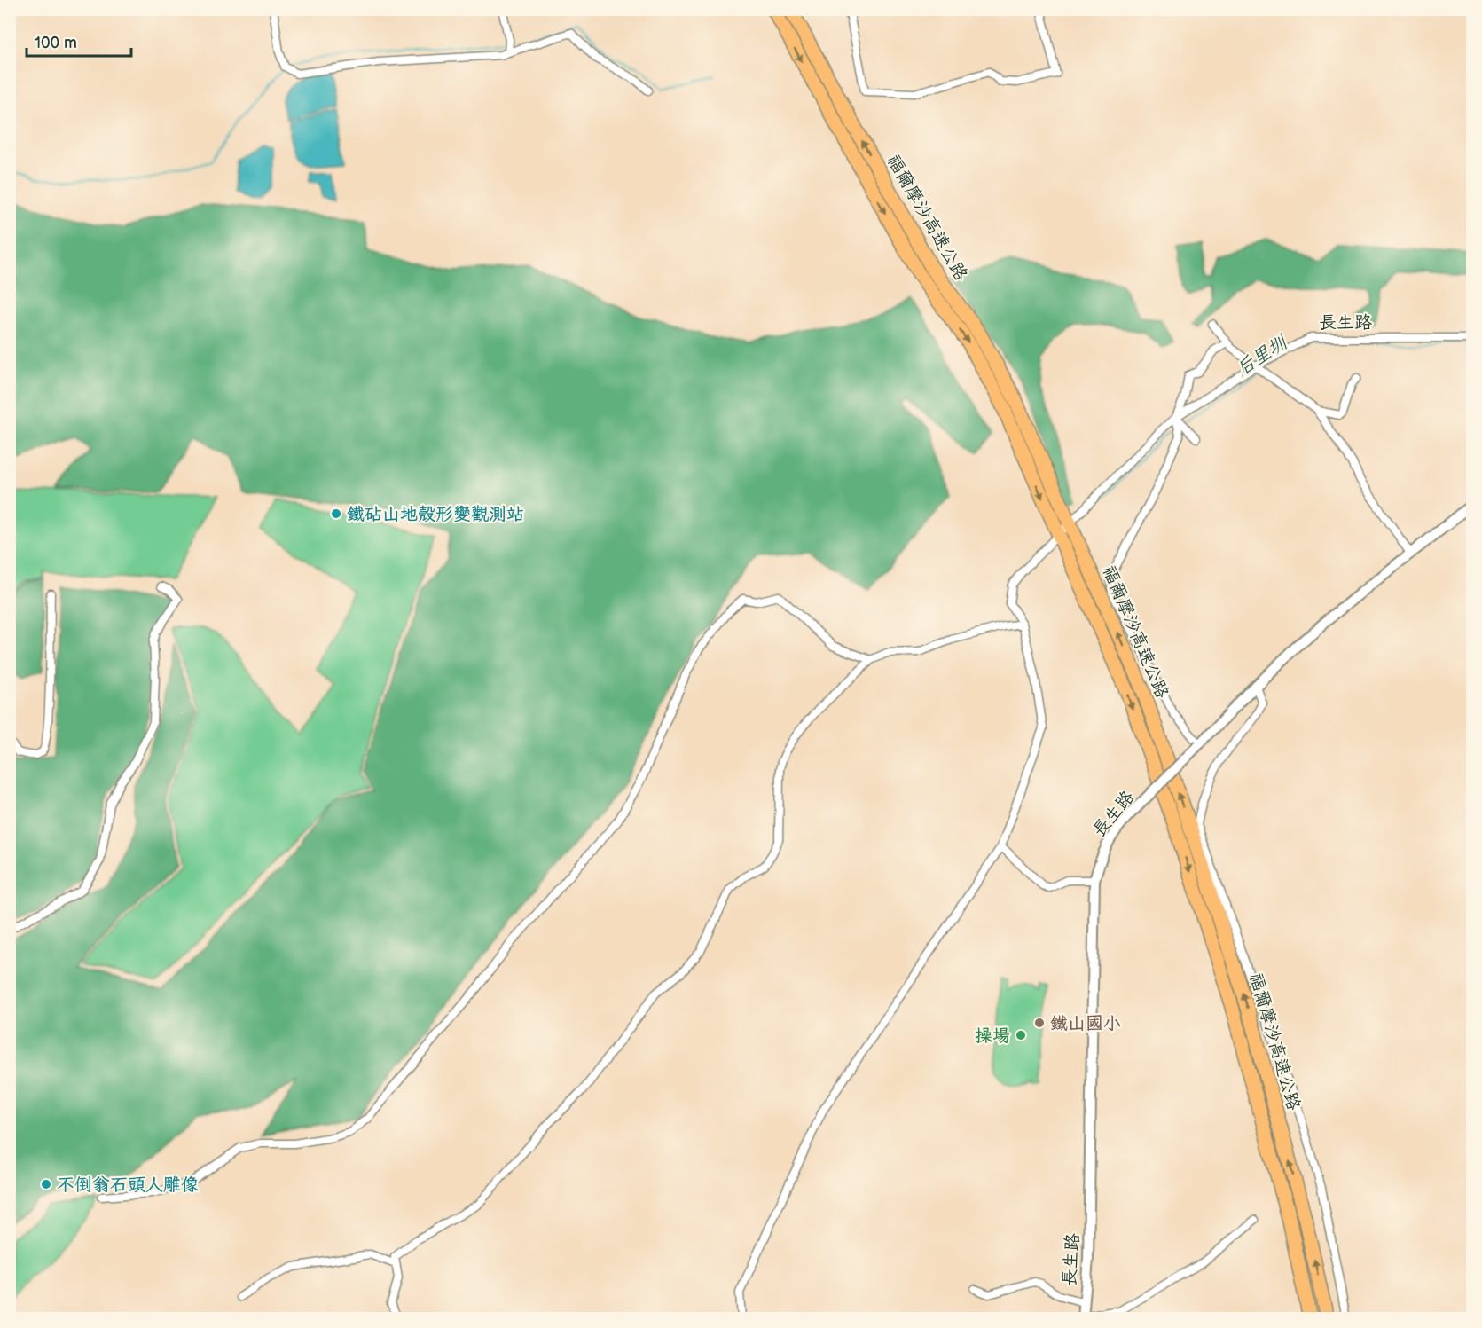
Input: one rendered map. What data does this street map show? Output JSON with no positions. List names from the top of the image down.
{
  "streets": {
    "highway": ["福爾摩沙高速公路"],
    "street": ["長生路"]
  },
  "water": ["后里圳"],
  "places": [
    "鐵砧山地殼形變觀測站",
    "鐵山國小",
    "操場",
    "不倒翁石頭人雕像"
  ],
  "scale_bar": "100 m"
}
